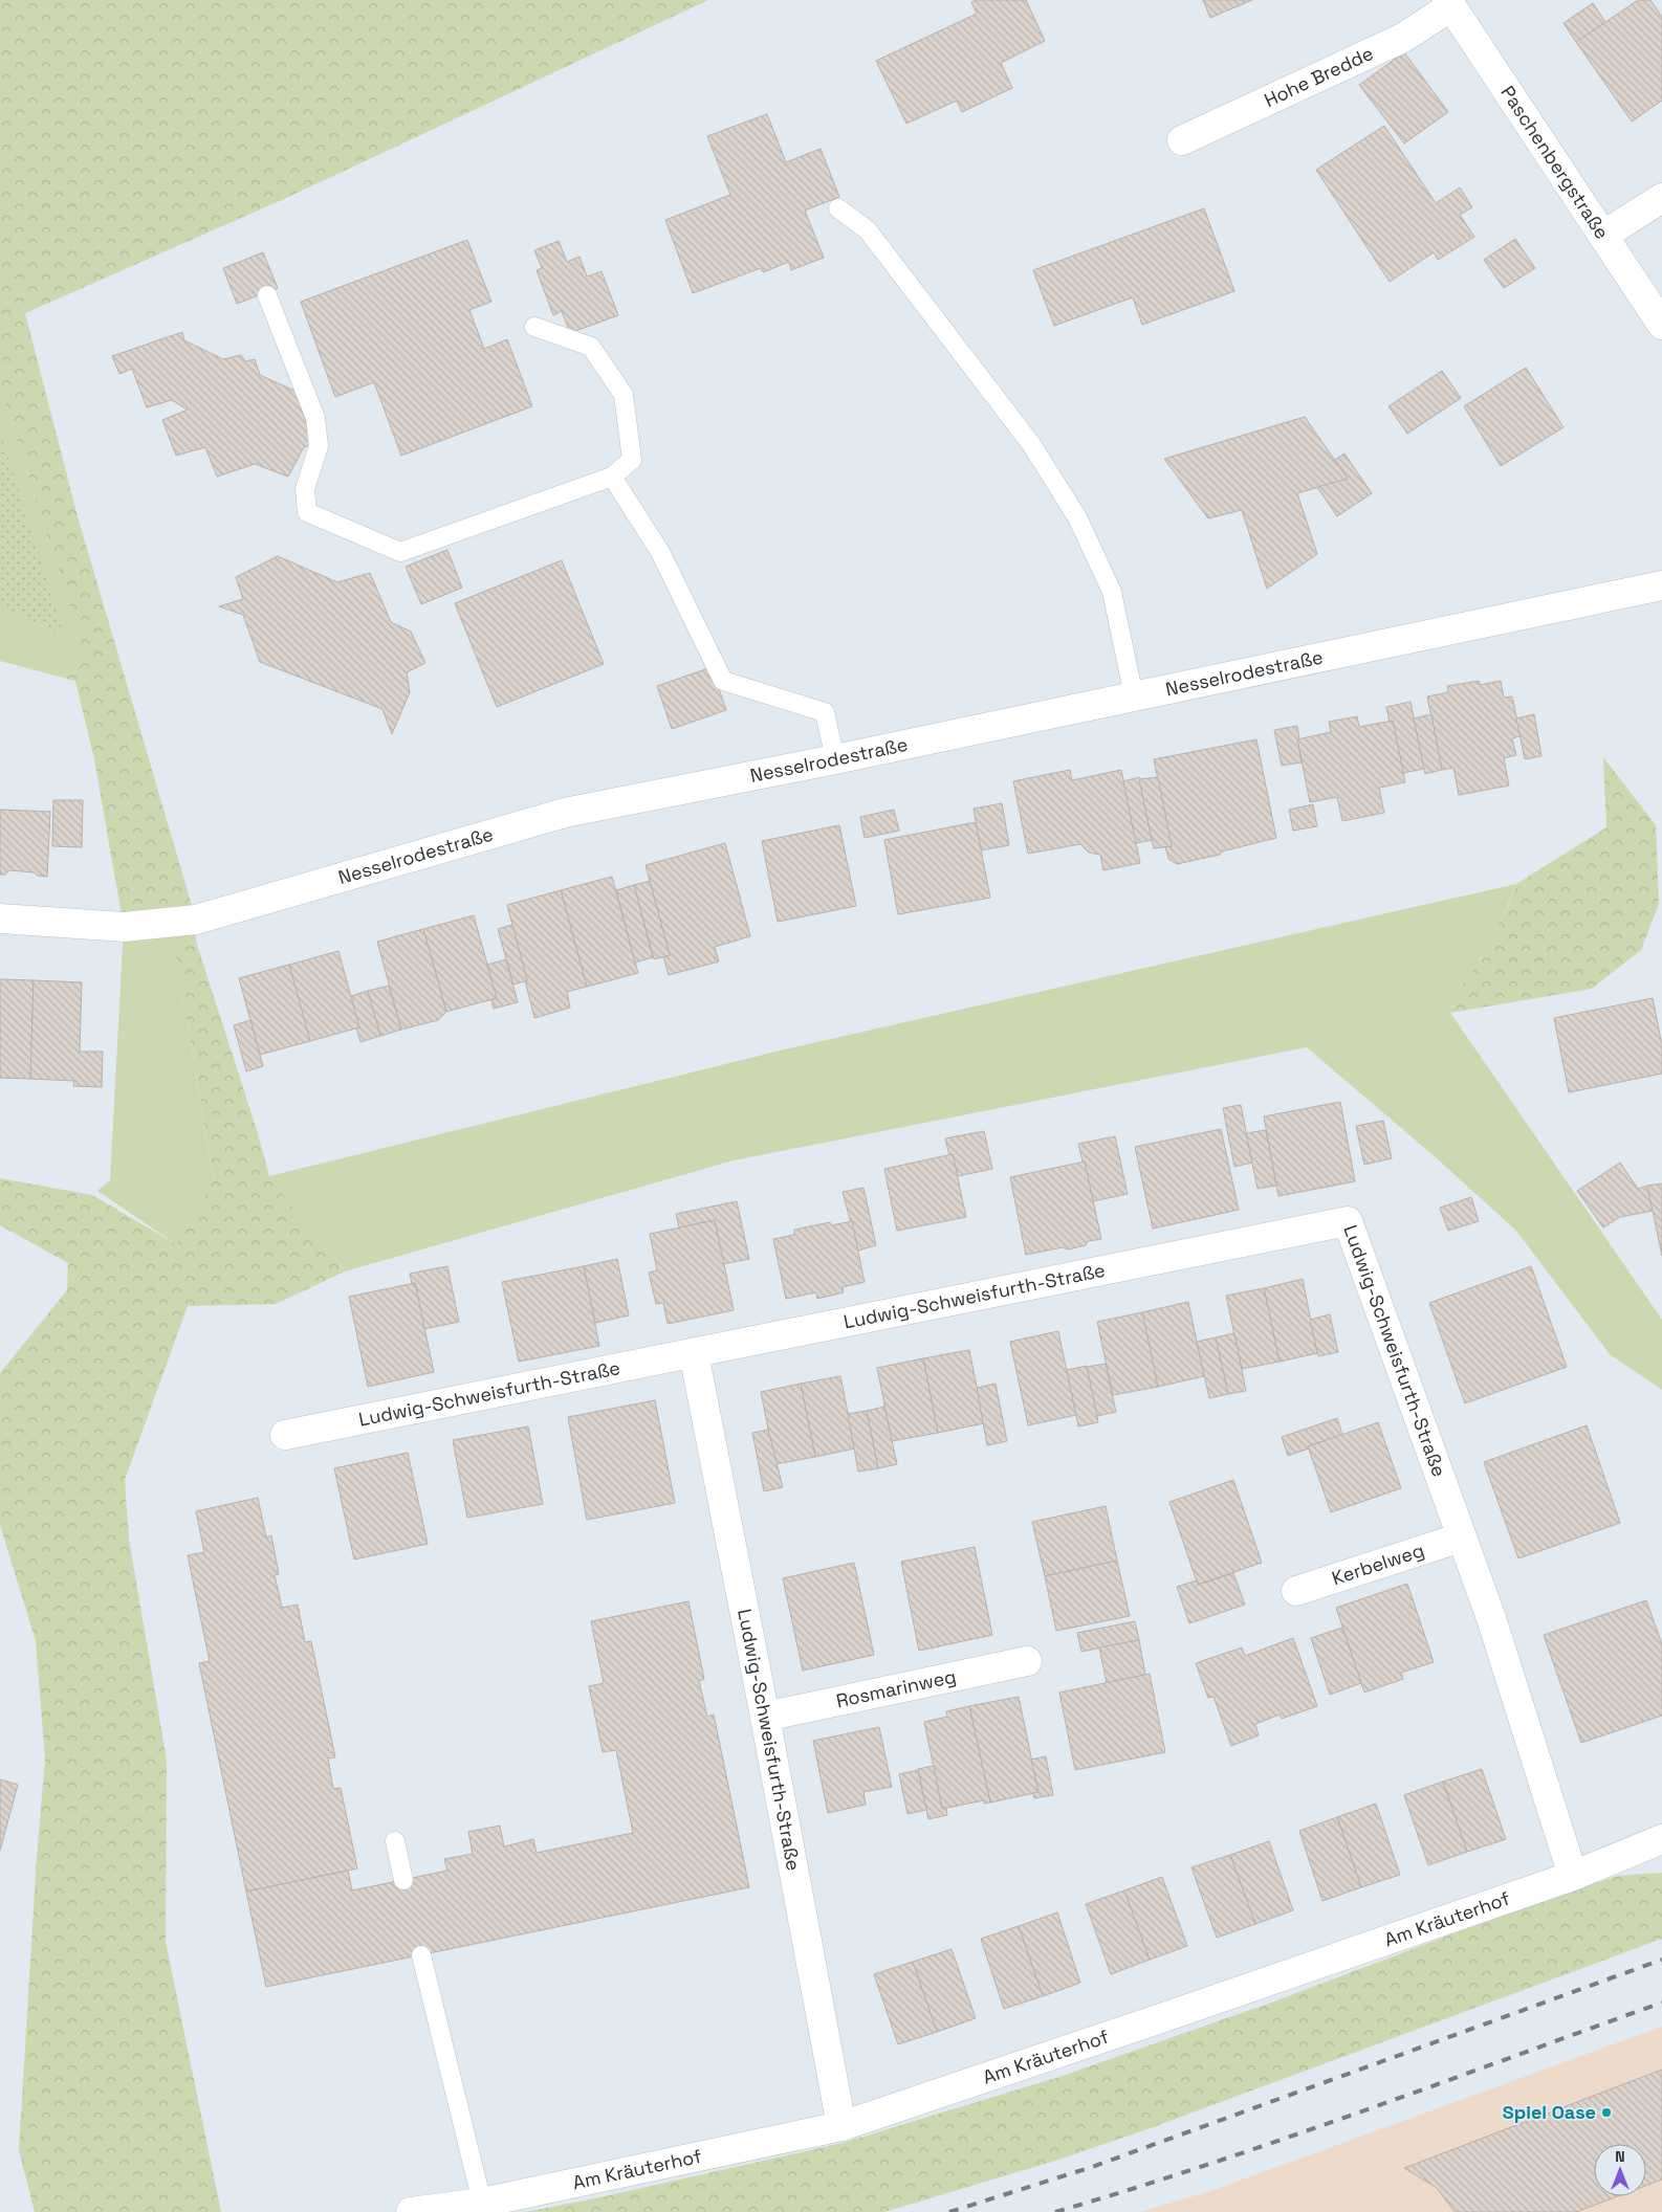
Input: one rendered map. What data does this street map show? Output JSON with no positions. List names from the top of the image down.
{
  "streets": {
    "street": [
      "Hohe Bredde",
      "Paschenbergstraße",
      "Nesselrodestraße",
      "Ludwig-Schweisfurth-Straße",
      "Kerbelweg",
      "Rosmarinweg",
      "Am Kräuterhof"
    ]
  },
  "crossings": [
    ["Hohe Bredde", "Paschenbergstraße"],
    ["Ludwig-Schweisfurth-Straße", "Kerbelweg"],
    ["Ludwig-Schweisfurth-Straße", "Rosmarinweg"],
    ["Ludwig-Schweisfurth-Straße", "Am Kräuterhof"]
  ],
  "places": ["Spiel Oase"],
  "north": "top"
}
